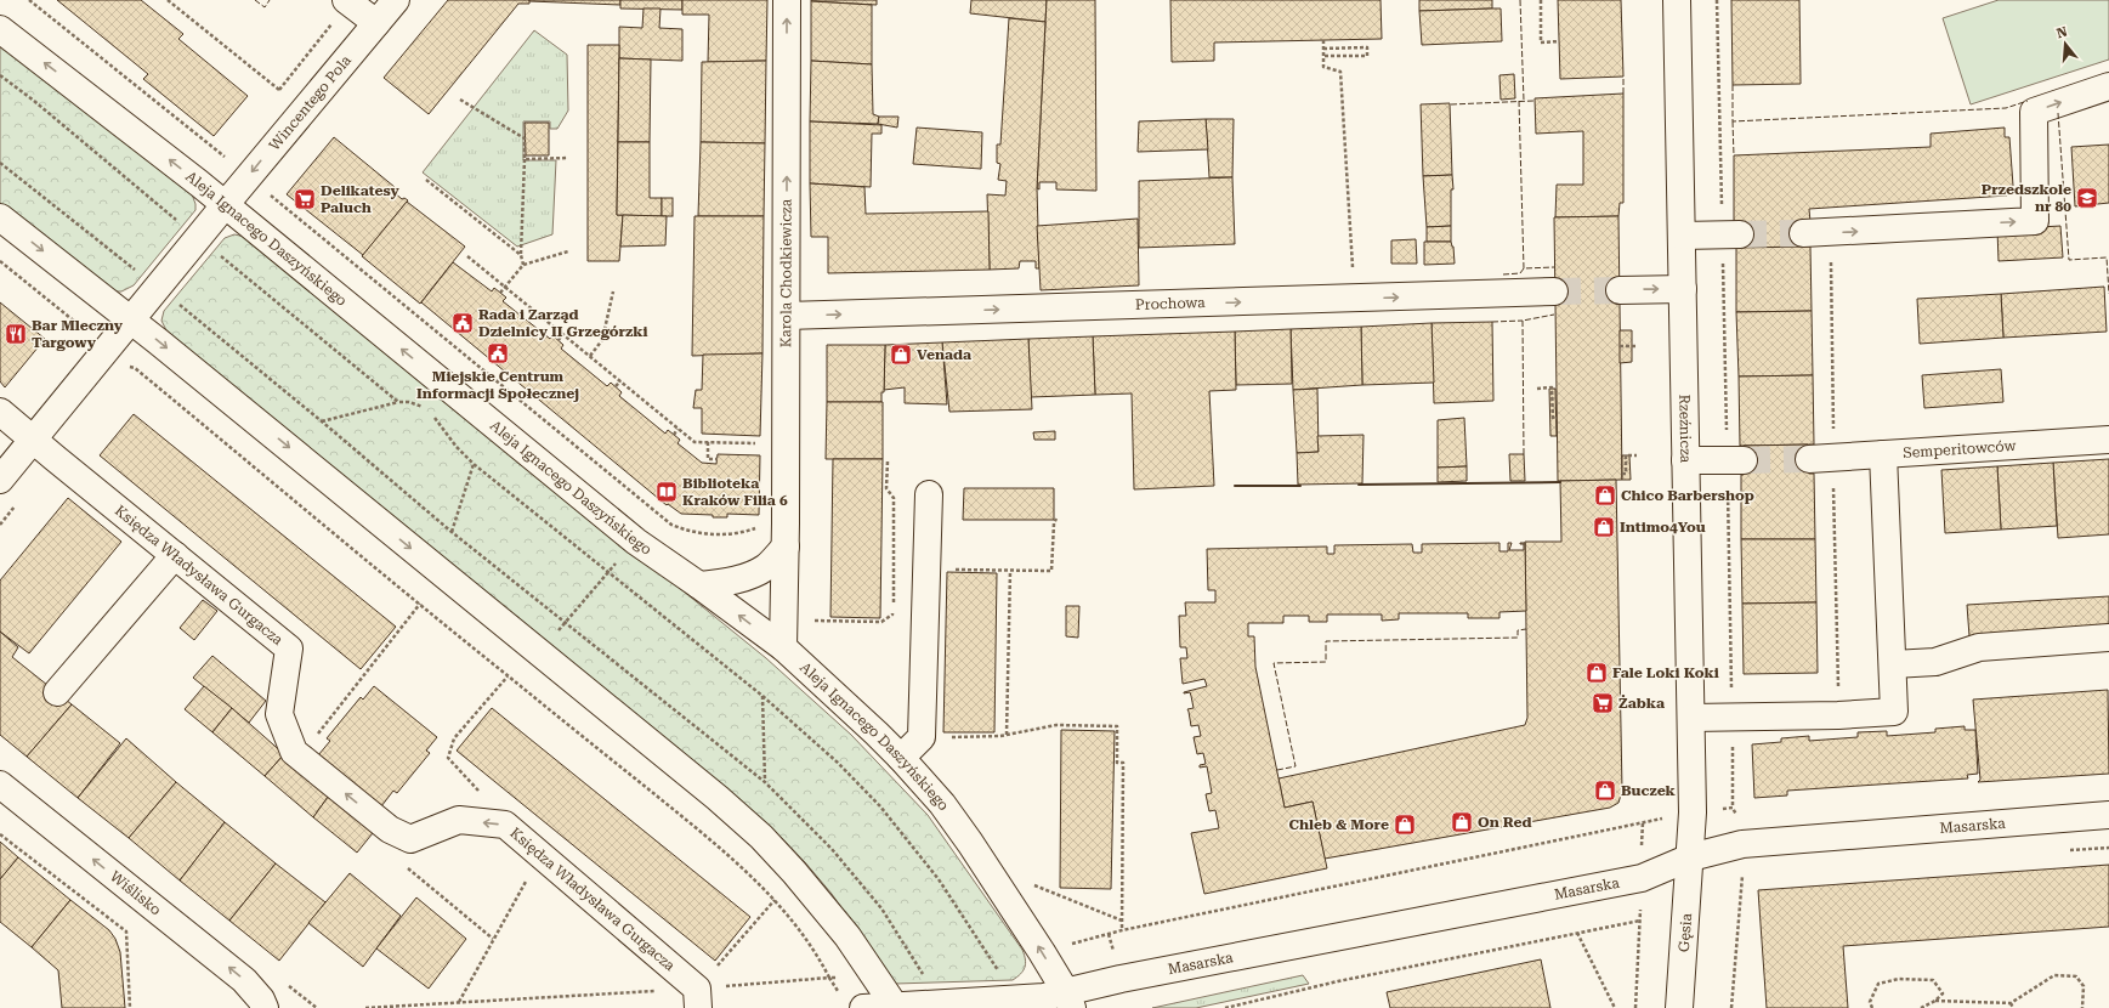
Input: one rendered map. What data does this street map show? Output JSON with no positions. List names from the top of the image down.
{
  "streets": {
    "street": [
      "Wincentego Pola",
      "Aleja Ignacego Daszyńskiego",
      "Karola Chodkiewicza",
      "Prochowa",
      "Rzeźnicza",
      "Semperitowców",
      "Księdza Władysława Gurgacza",
      "Masarska",
      "Wiślisko",
      "Gęsia"
    ]
  },
  "crossings": [
    ["Wincentego Pola", "Aleja Ignacego Daszyńskiego"],
    ["Aleja Ignacego Daszyńskiego", "Karola Chodkiewicza"],
    ["Aleja Ignacego Daszyńskiego", "Masarska"],
    ["Karola Chodkiewicza", "Prochowa"],
    ["Rzeźnicza", "Masarska"],
    ["Rzeźnicza", "Gęsia"],
    ["Masarska", "Gęsia"]
  ],
  "one_way": [
    "Wincentego Pola",
    "Karola Chodkiewicza",
    "Prochowa",
    "Wiślisko"
  ],
  "places": {
    "school or university": ["Przedszkole nr 80"],
    "supermarket": ["Delikatesy Paluch", "Żabka"],
    "public building": ["Rada i Zarząd Dzielnicy II Grzegórzki", "Miejskie Centrum Informacji Społecznej"],
    "restaurant": ["Bar Mleczny Targowy"],
    "shop": [
      "Venada",
      "Chico Barbershop",
      "Intimo4You",
      "Fale Loki Koki",
      "Buczek",
      "On Red",
      "Chleb & More"
    ],
    "library": ["Biblioteka Kraków Filia 6"]
  },
  "north": "top"
}
